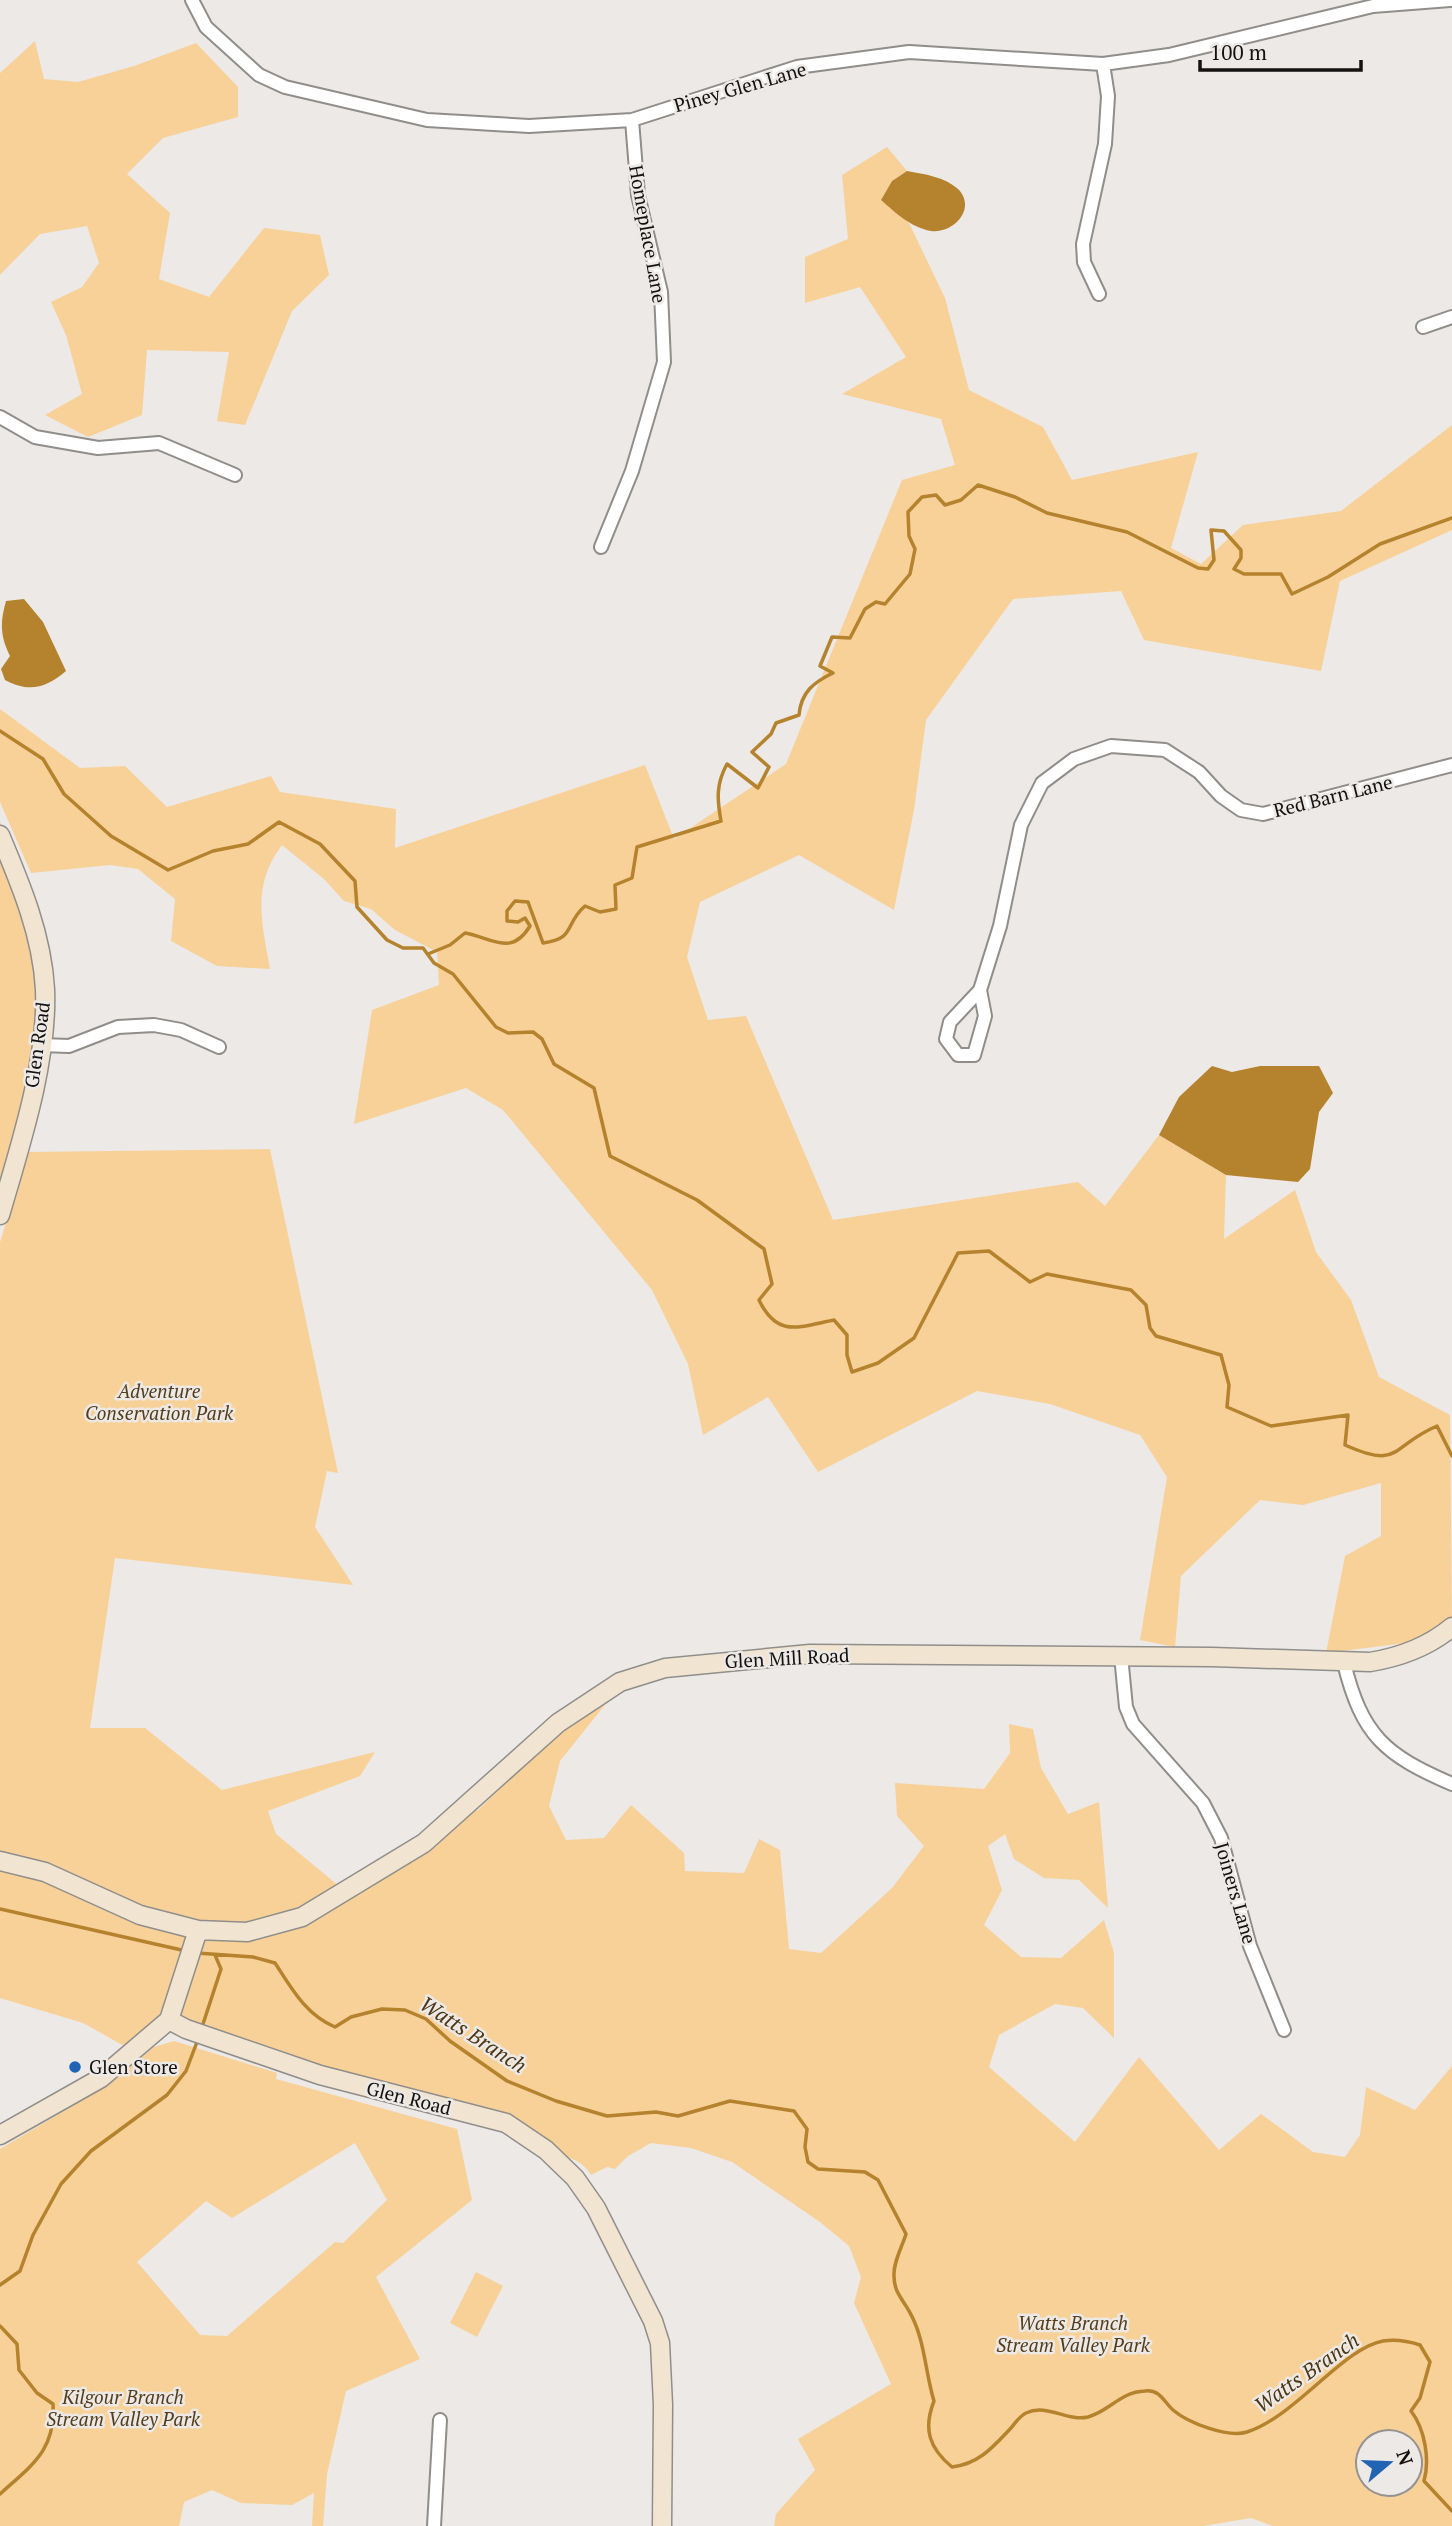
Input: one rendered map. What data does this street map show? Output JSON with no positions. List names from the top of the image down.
{
  "streets": {
    "main road": ["Glen Road", "Glen Mill Road"],
    "street": [
      "Piney Glen Lane",
      "Homeplace Lane",
      "Red Barn Lane",
      "Joiners Lane"
    ]
  },
  "crossings": [
    ["Piney Glen Lane", "Homeplace Lane"],
    ["Glen Mill Road", "Joiners Lane"]
  ],
  "water": ["Watts Branch"],
  "parks": ["Adventure Conservation Park", "Watts Branch Stream Valley Park", "Kilgour Branch Stream Valley Park"],
  "places": ["Glen Store"],
  "scale_bar": "100 m",
  "north": "right"
}
